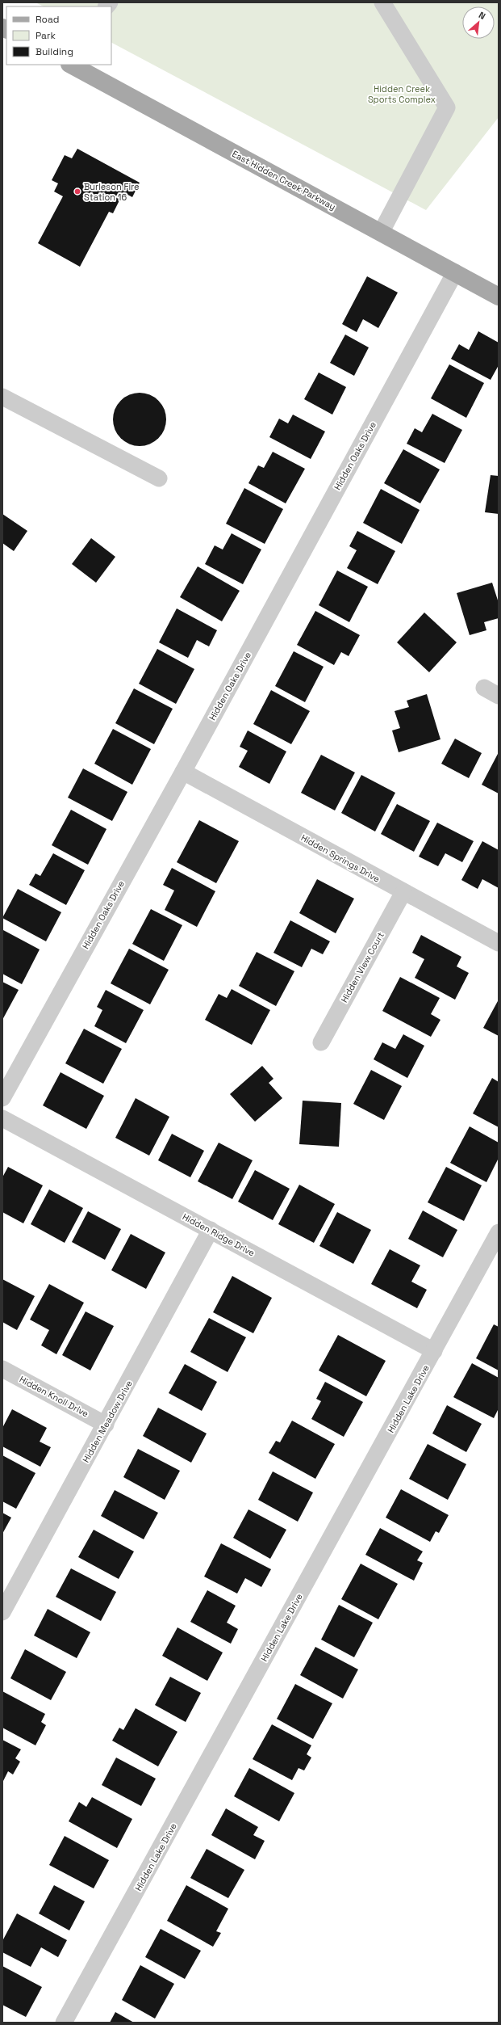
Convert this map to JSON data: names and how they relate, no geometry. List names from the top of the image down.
{
  "streets": {
    "main road": ["East Hidden Creek Parkway"],
    "street": [
      "Hidden Oaks Drive",
      "Hidden Springs Drive",
      "Hidden View Court",
      "Hidden Ridge Drive",
      "Hidden Knoll Drive",
      "Hidden Lake Drive",
      "Hidden Meadow Drive"
    ]
  },
  "crossings": [
    ["East Hidden Creek Parkway", "Hidden Oaks Drive"],
    ["Hidden Oaks Drive", "Hidden Springs Drive"],
    ["Hidden Springs Drive", "Hidden View Court"],
    ["Hidden Ridge Drive", "Hidden Lake Drive"],
    ["Hidden Ridge Drive", "Hidden Meadow Drive"],
    ["Hidden Knoll Drive", "Hidden Meadow Drive"]
  ],
  "parks": ["Hidden Creek Sports Complex"],
  "places": ["Burleson Fire Station 16"],
  "legend": ["Road", "Park", "Building"],
  "north": "top right"
}
